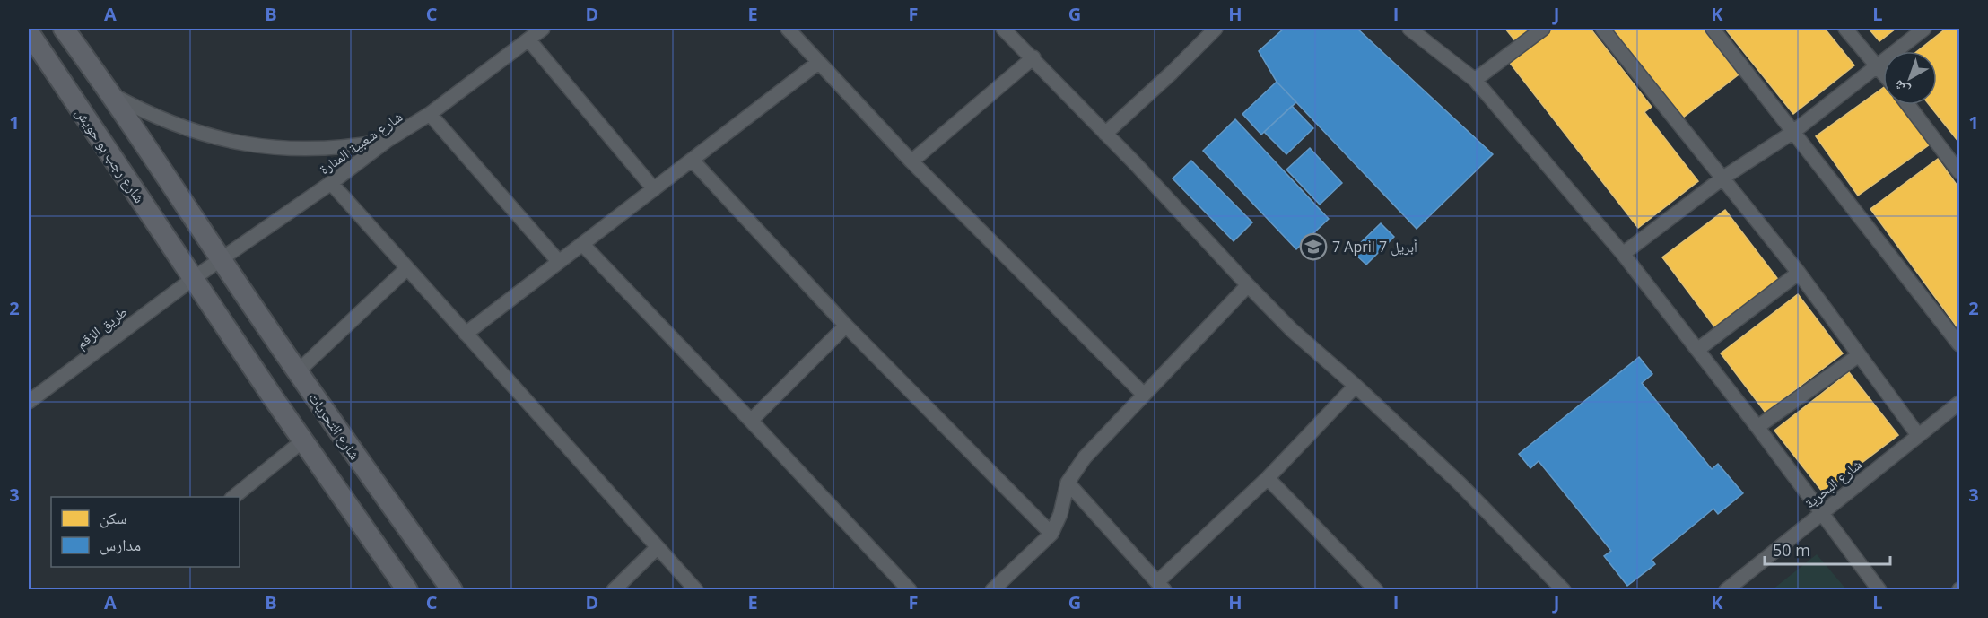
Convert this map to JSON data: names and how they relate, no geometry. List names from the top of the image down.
{
  "streets": {
    "main road": ["شارع رجب بو حويش", "شارع التحريات"],
    "street": ["شارع شعبية المنارة", "طريق الزقم", "شارع البحرية"]
  },
  "crossings": [
    ["شارع شعبية المنارة", "شارع رجب بو حويش"],
    ["شارع شعبية المنارة", "طريق الزقم"],
    ["شارع شعبية المنارة", "شارع التحريات"],
    ["شارع رجب بو حويش", "طريق الزقم"]
  ],
  "places": {
    "school or university": ["7 April 7 أبريل"]
  },
  "legend": ["سكن", "مدارس"],
  "scale_bar": "50 m",
  "north": "bottom left",
  "grid": {
    "columns": [
      "A",
      "B",
      "C",
      "D",
      "E",
      "F",
      "G",
      "H",
      "I",
      "J",
      "K",
      "L"
    ],
    "rows": ["1", "2", "3"]
  }
}
